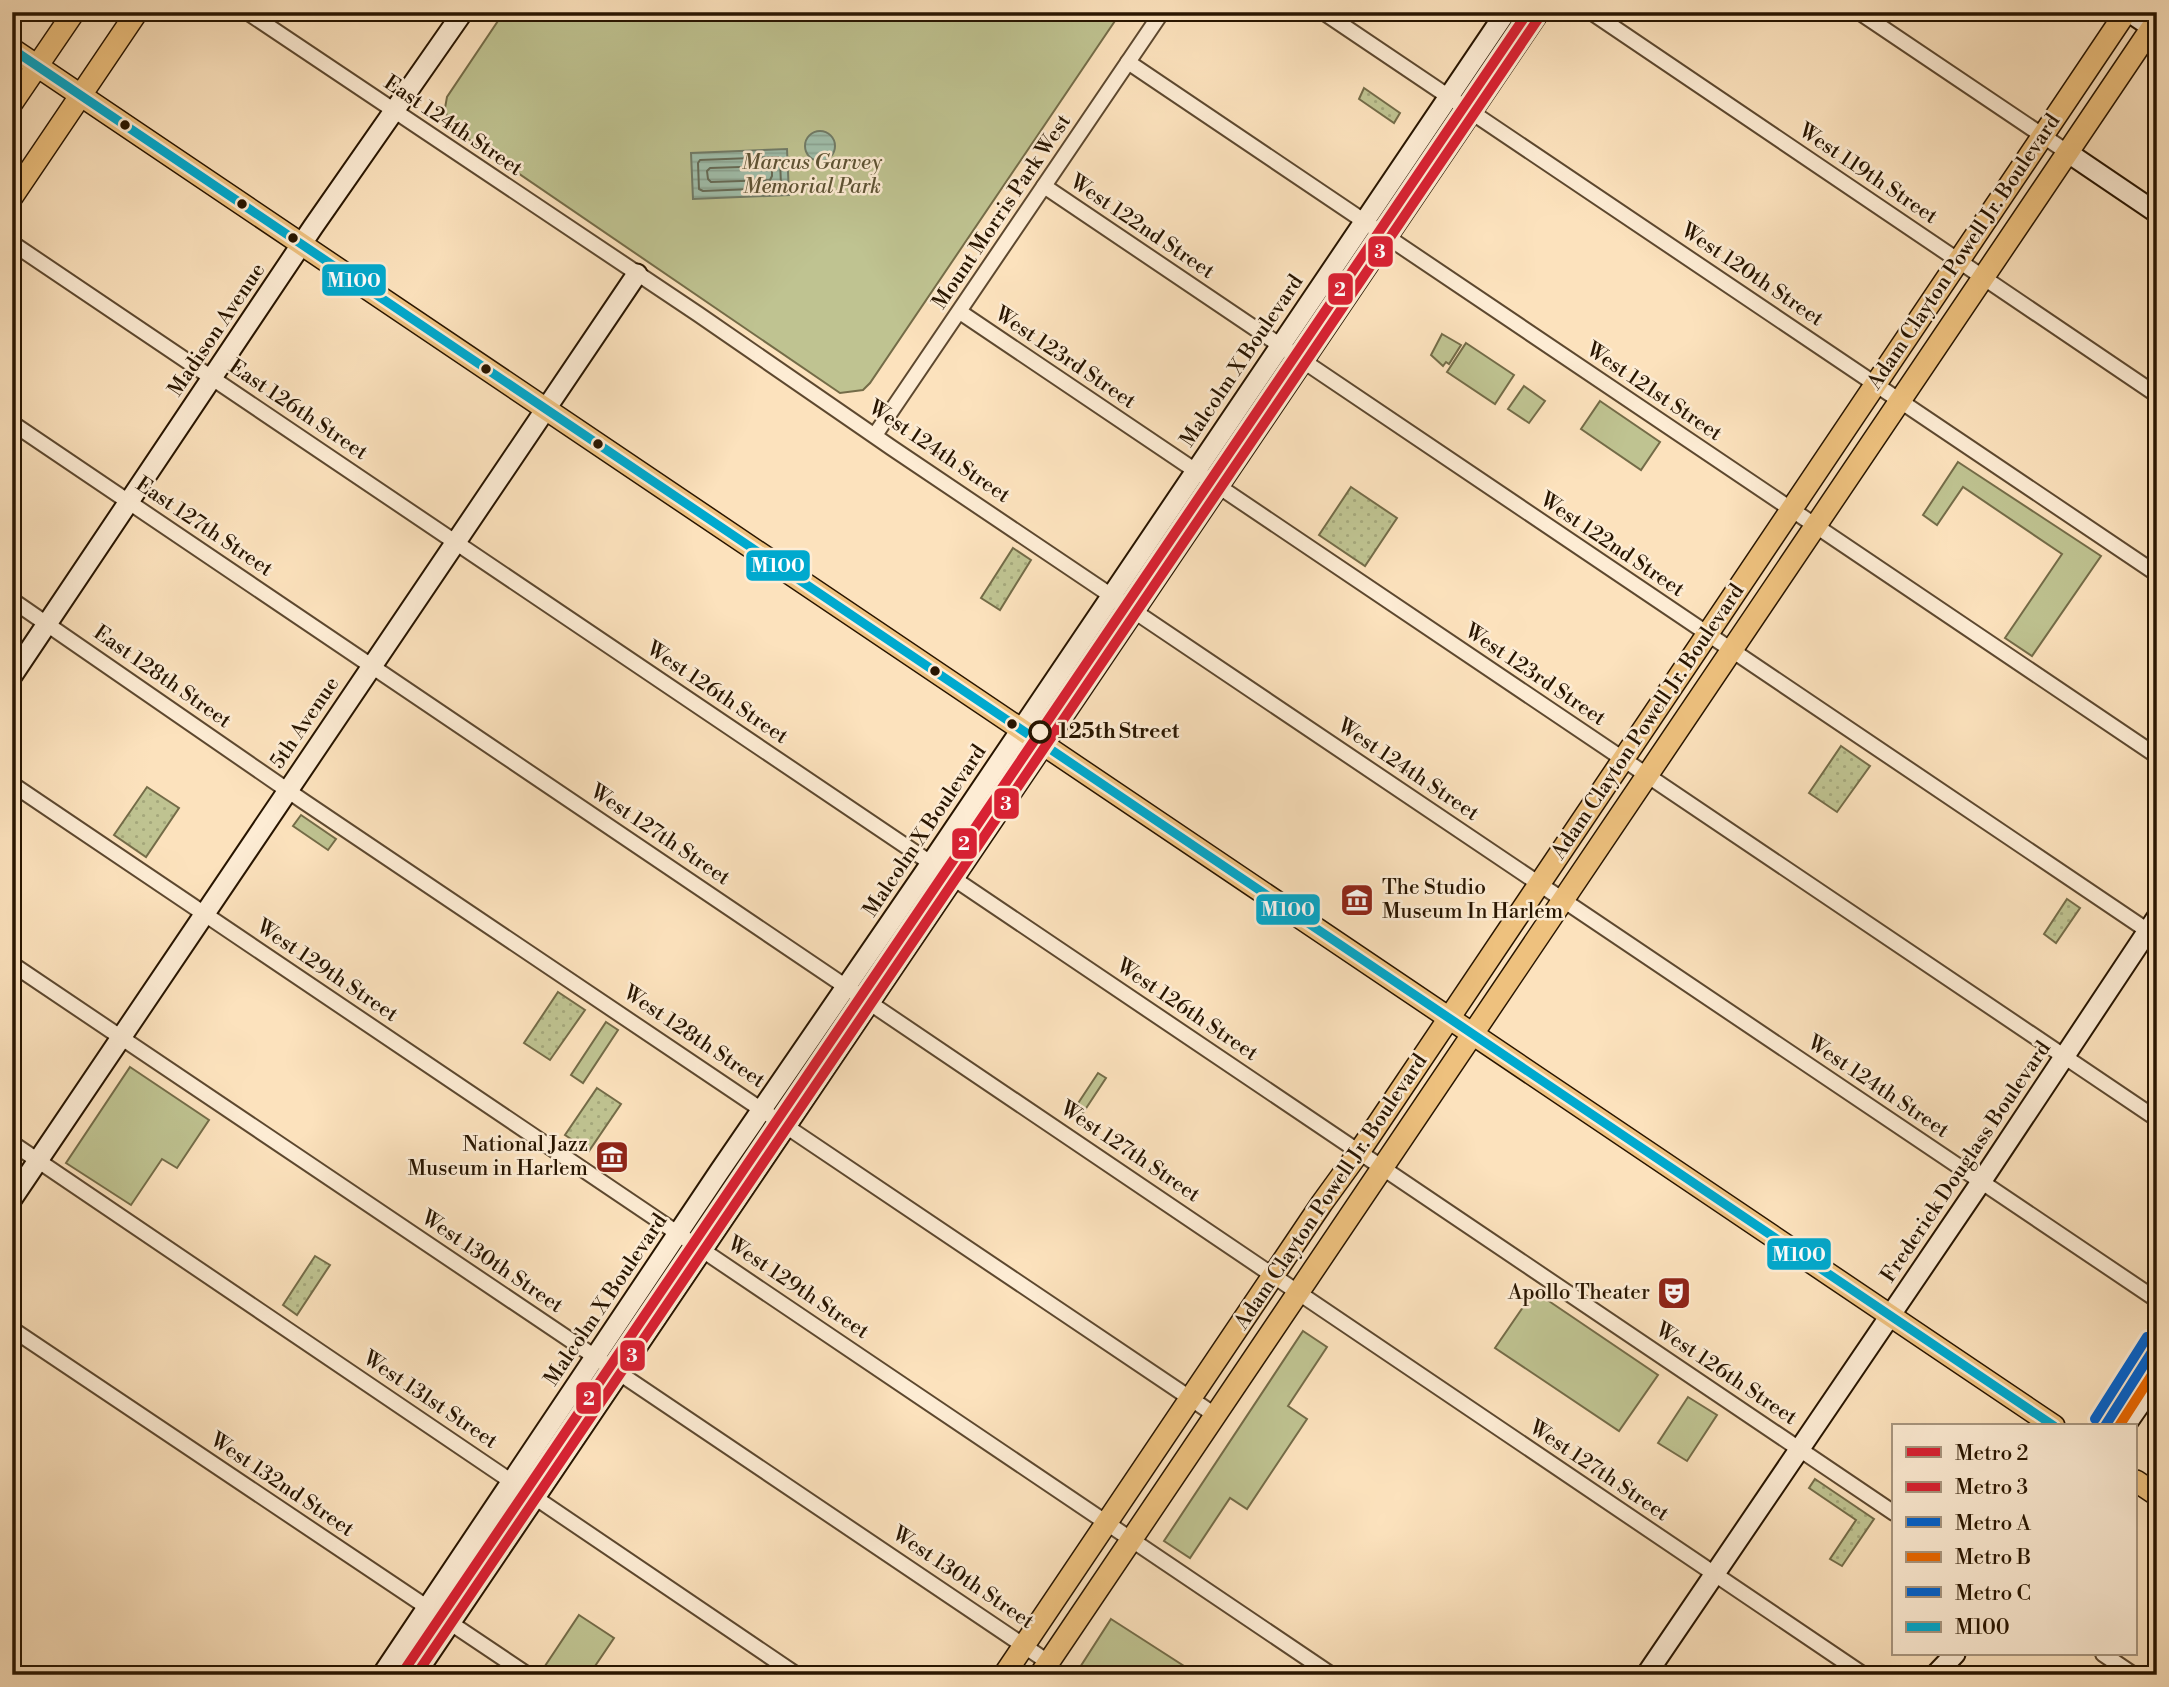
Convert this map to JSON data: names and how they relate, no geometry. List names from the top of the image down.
{
  "streets": {
    "main road": [
      "Adam Clayton Powell Jr. Boulevard",
      "Madison Avenue",
      "Malcolm X Boulevard",
      "5th Avenue",
      "Frederick Douglass Boulevard"
    ],
    "street": [
      "East 124th Street",
      "West 119th Street",
      "Mount Morris Park West",
      "West 122nd Street",
      "West 120th Street",
      "West 123rd Street",
      "West 121st Street",
      "East 126th Street",
      "West 124th Street",
      "East 127th Street",
      "East 128th Street",
      "West 126th Street",
      "West 127th Street",
      "West 129th Street",
      "West 128th Street",
      "West 130th Street",
      "West 131st Street",
      "West 132nd Street"
    ]
  },
  "crossings": [
    ["East 124th Street", "Madison Avenue"],
    ["East 124th Street", "West 124th Street"],
    ["East 124th Street", "5th Avenue"],
    ["West 119th Street", "Adam Clayton Powell Jr. Boulevard"],
    ["Mount Morris Park West", "West 122nd Street"],
    ["Mount Morris Park West", "West 123rd Street"],
    ["Mount Morris Park West", "West 121st Street"],
    ["Mount Morris Park West", "West 124th Street"],
    ["West 122nd Street", "Adam Clayton Powell Jr. Boulevard"],
    ["West 122nd Street", "Malcolm X Boulevard"],
    ["West 122nd Street", "Frederick Douglass Boulevard"],
    ["Adam Clayton Powell Jr. Boulevard", "West 120th Street"],
    ["Adam Clayton Powell Jr. Boulevard", "West 123rd Street"],
    ["Adam Clayton Powell Jr. Boulevard", "West 121st Street"],
    ["Adam Clayton Powell Jr. Boulevard", "West 124th Street"],
    ["Adam Clayton Powell Jr. Boulevard", "West 126th Street"],
    ["Adam Clayton Powell Jr. Boulevard", "West 127th Street"],
    ["Adam Clayton Powell Jr. Boulevard", "West 129th Street"],
    ["Adam Clayton Powell Jr. Boulevard", "West 128th Street"],
    ["Adam Clayton Powell Jr. Boulevard", "West 130th Street"],
    ["West 120th Street", "Malcolm X Boulevard"],
    ["Madison Avenue", "East 126th Street"],
    ["Madison Avenue", "East 127th Street"],
    ["Madison Avenue", "East 128th Street"],
    ["West 123rd Street", "Malcolm X Boulevard"],
    ["West 123rd Street", "Frederick Douglass Boulevard"],
    ["Malcolm X Boulevard", "West 121st Street"],
    ["Malcolm X Boulevard", "West 124th Street"],
    ["Malcolm X Boulevard", "West 126th Street"],
    ["Malcolm X Boulevard", "West 127th Street"],
    ["Malcolm X Boulevard", "West 129th Street"],
    ["Malcolm X Boulevard", "West 128th Street"],
    ["Malcolm X Boulevard", "West 130th Street"],
    ["Malcolm X Boulevard", "West 131st Street"],
    ["Malcolm X Boulevard", "West 132nd Street"],
    ["East 126th Street", "West 126th Street"],
    ["East 126th Street", "5th Avenue"],
    ["West 124th Street", "5th Avenue"],
    ["West 124th Street", "Frederick Douglass Boulevard"],
    ["East 127th Street", "5th Avenue"],
    ["East 127th Street", "West 127th Street"],
    ["East 128th Street", "5th Avenue"],
    ["East 128th Street", "West 128th Street"],
    ["West 126th Street", "5th Avenue"],
    ["West 126th Street", "Frederick Douglass Boulevard"],
    ["5th Avenue", "West 127th Street"],
    ["5th Avenue", "West 129th Street"],
    ["5th Avenue", "West 128th Street"],
    ["5th Avenue", "West 130th Street"],
    ["5th Avenue", "West 131st Street"],
    ["West 127th Street", "Frederick Douglass Boulevard"]
  ],
  "parks": ["Marcus Garvey Memorial Park"],
  "places": {
    "other": ["125th Street"],
    "museum": ["The Studio Museum In Harlem", "National Jazz Museum in Harlem"],
    "theatre": ["Apollo Theater"]
  },
  "lines": [
    "metro line 2",
    "metro line 3",
    "transit line M100",
    "metro line C",
    "metro line A",
    "metro line B"
  ],
  "legend": [
    "Metro 2",
    "Metro 3",
    "Metro A",
    "Metro B",
    "Metro C",
    "M100"
  ]
}
